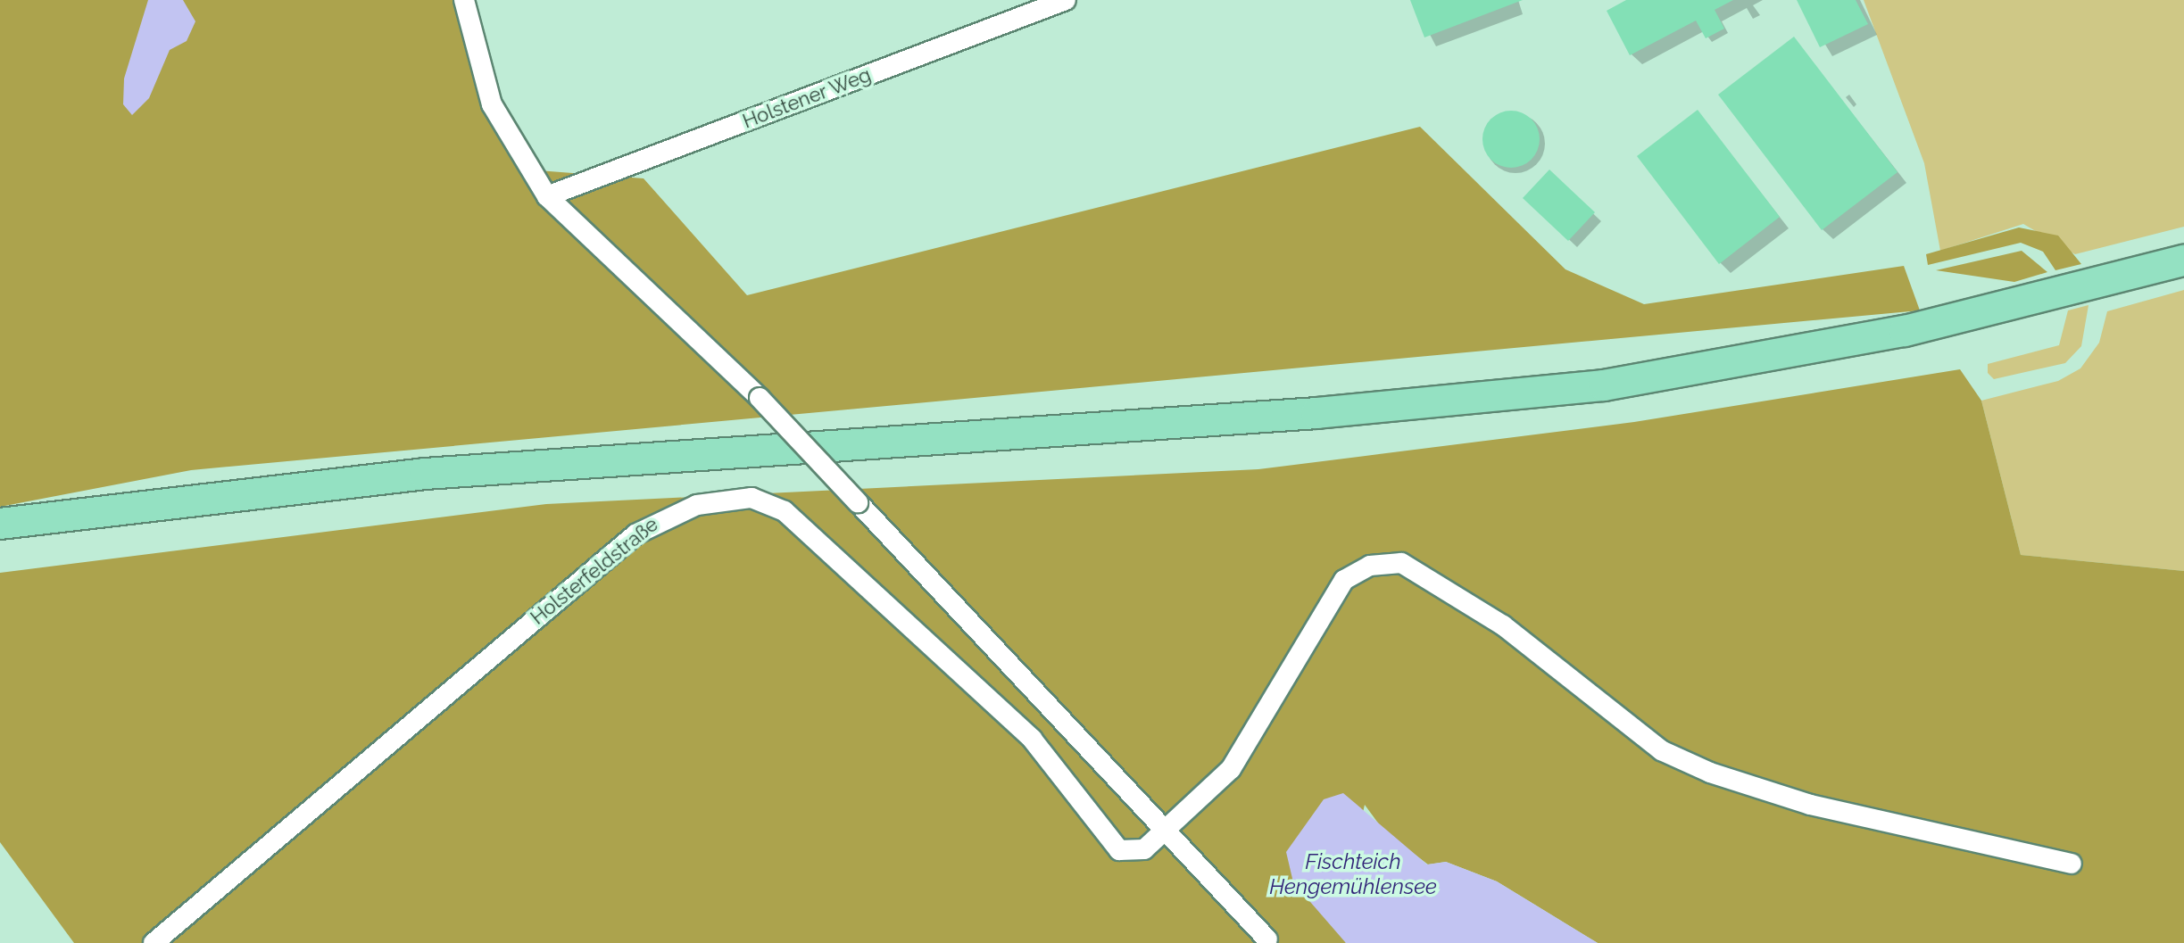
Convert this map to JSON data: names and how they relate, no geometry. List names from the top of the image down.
{
  "streets": {
    "street": ["Holstener Weg", "Holsterfeldstraße"]
  },
  "water": ["Fischteich Hengemühlensee"]
}
